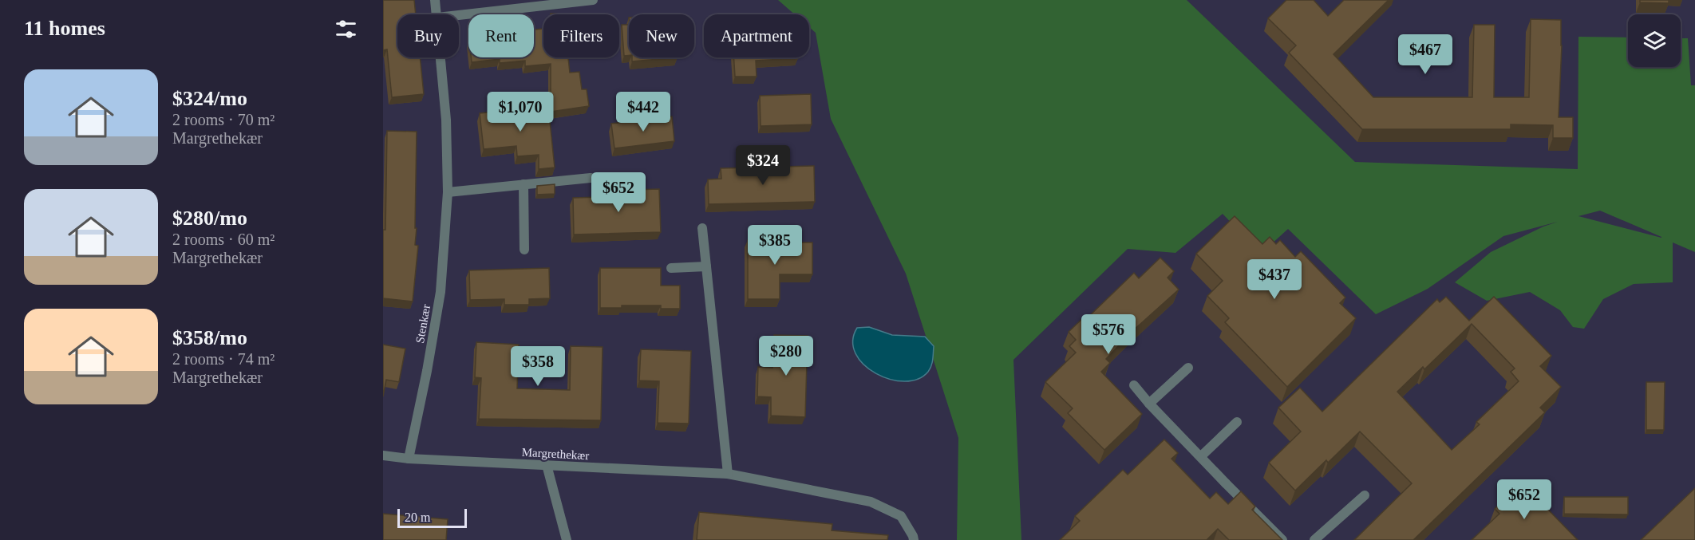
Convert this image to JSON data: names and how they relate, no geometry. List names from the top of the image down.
{
  "streets": {
    "street": ["Stenkær", "Margrethekær"]
  },
  "crossings": [
    ["Stenkær", "Margrethekær"]
  ],
  "scale_bar": "20 m",
  "page": {
    "heading": "11 homes",
    "chip": [
      "Buy",
      "Rent",
      "Filters",
      "New",
      "Apartment"
    ],
    "price": [
      "$467",
      "$1,070",
      "$442",
      "$324",
      "$652",
      "$385",
      "$437",
      "$576",
      "$280",
      "$358",
      "$652"
    ],
    "list": [
      {
        "name": "$324/mo",
        "note": "2 rooms · 70 m² · Margrethekær"
      },
      {
        "name": "$280/mo",
        "note": "2 rooms · 60 m² · Margrethekær"
      },
      {
        "name": "$358/mo",
        "note": "2 rooms · 74 m² · Margrethekær"
      }
    ],
    "scale": "20 m"
  }
}
